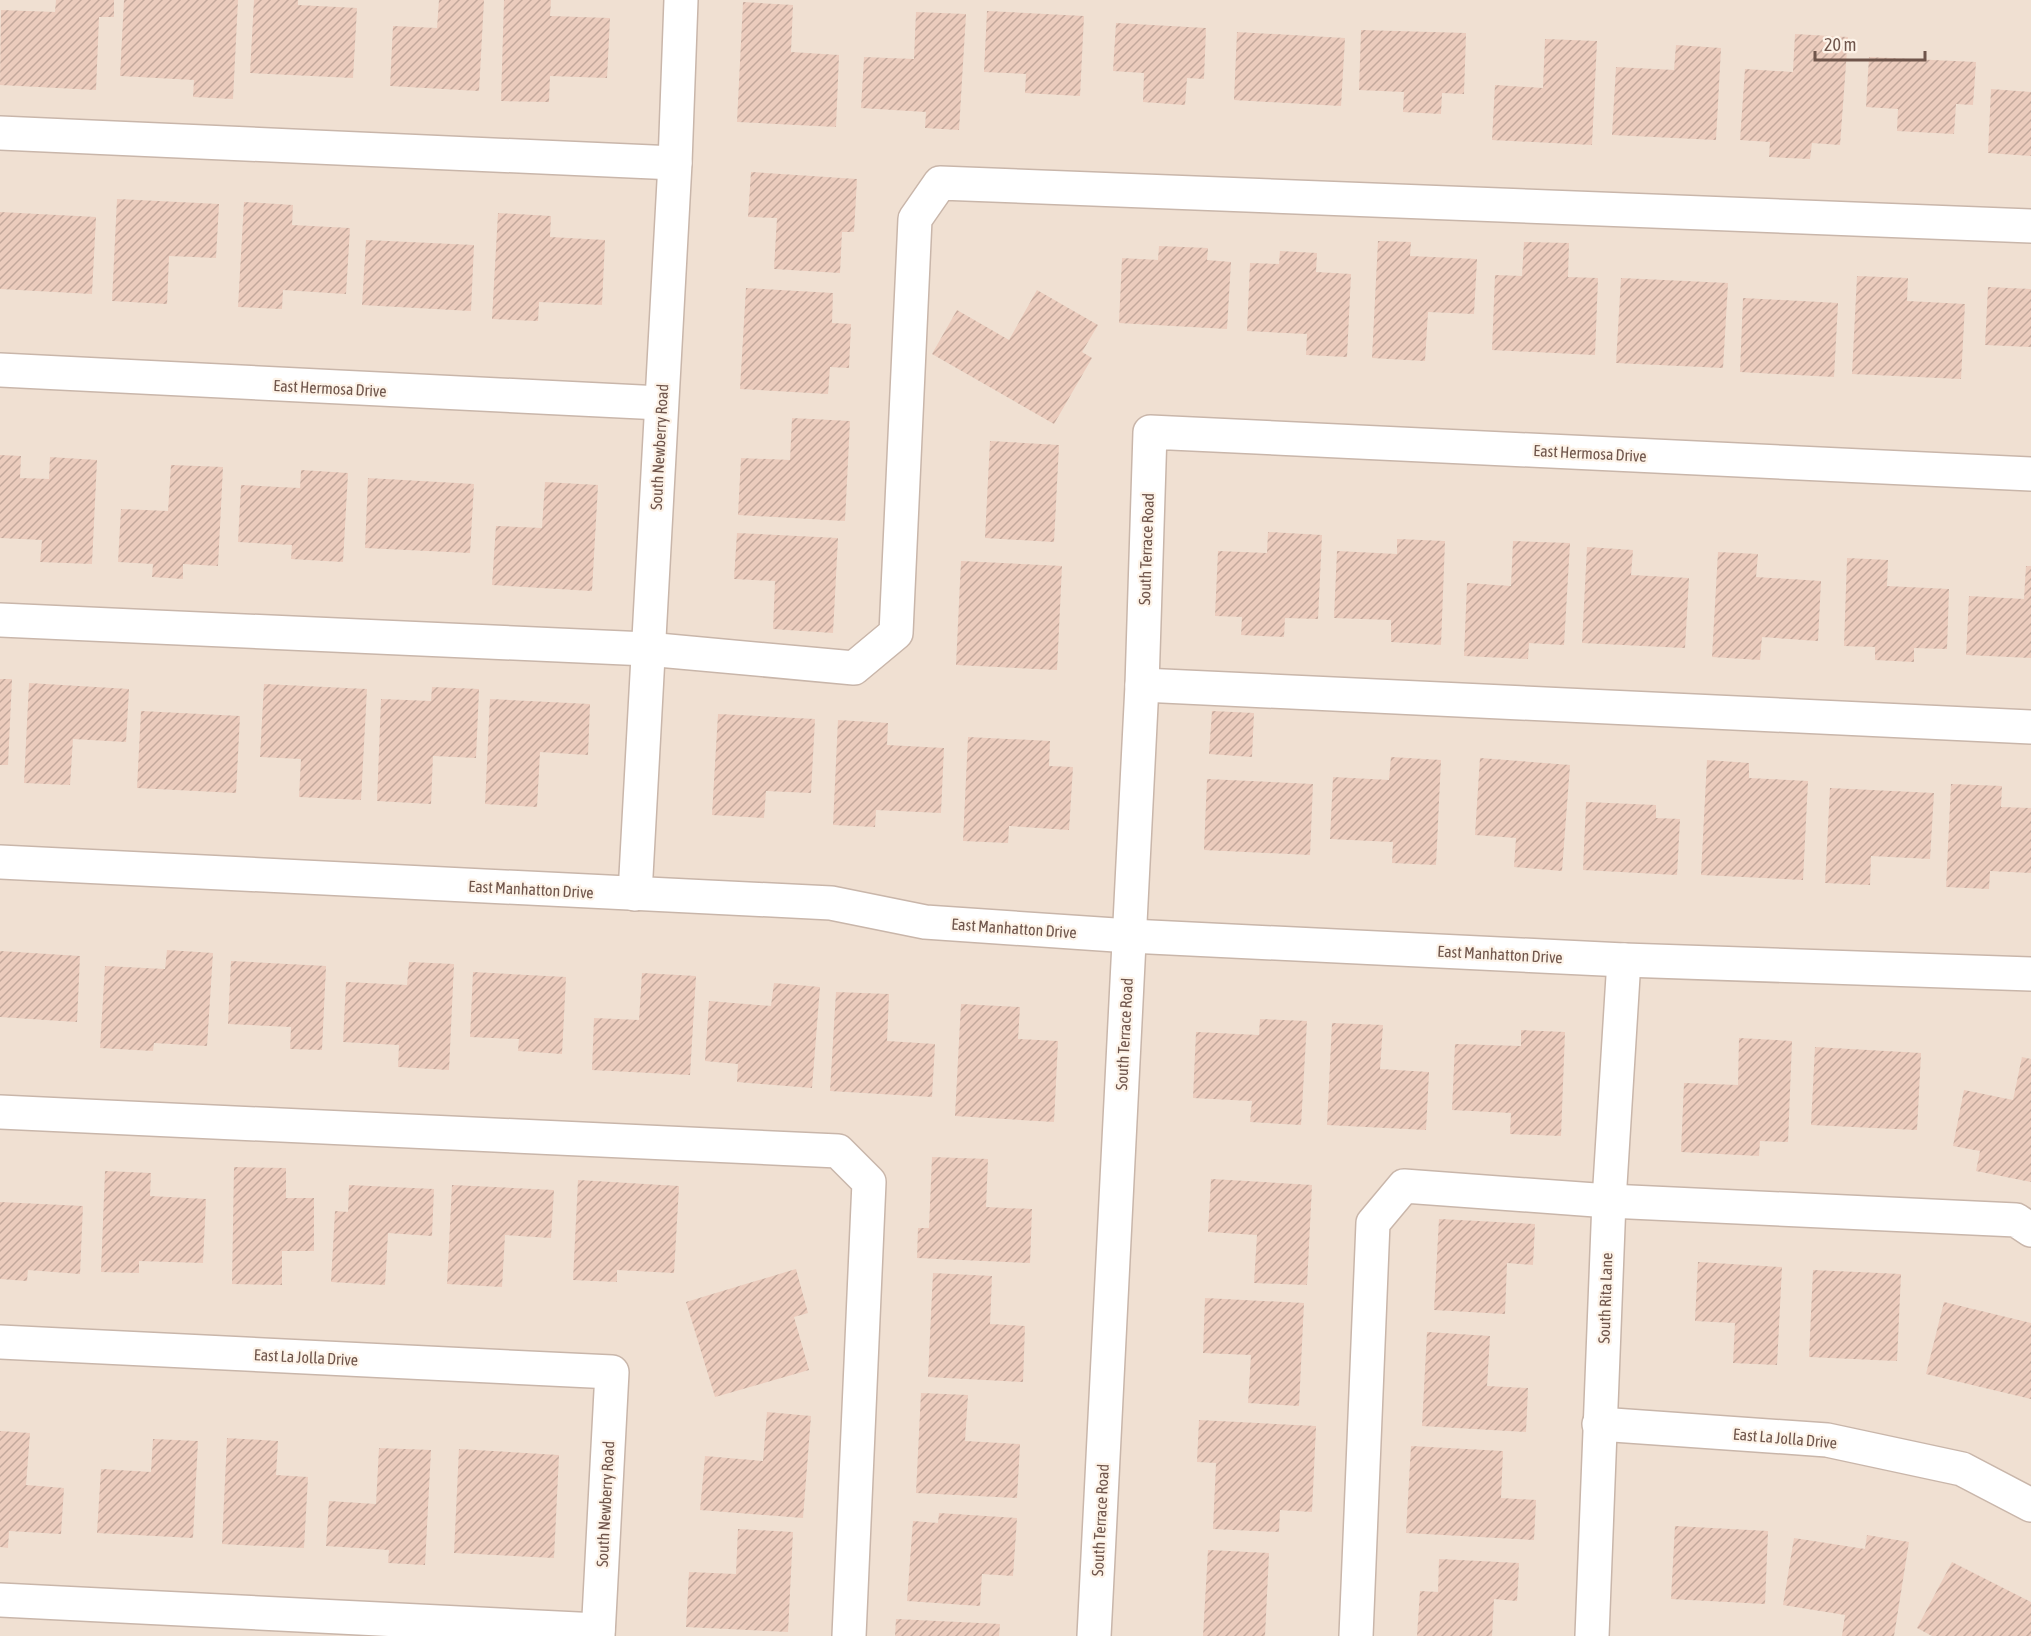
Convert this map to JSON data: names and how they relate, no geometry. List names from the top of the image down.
{
  "streets": {
    "street": [
      "East Hermosa Drive",
      "South Newberry Road",
      "South Terrace Road",
      "East Manhatton Drive",
      "South Rita Lane",
      "East La Jolla Drive"
    ]
  },
  "crossings": [
    ["East Hermosa Drive", "South Newberry Road"],
    ["East Hermosa Drive", "South Terrace Road"],
    ["South Newberry Road", "East Manhatton Drive"],
    ["South Newberry Road", "East La Jolla Drive"],
    ["South Terrace Road", "East Manhatton Drive"],
    ["East Manhatton Drive", "South Rita Lane"],
    ["South Rita Lane", "East La Jolla Drive"]
  ],
  "scale_bar": "20 m"
}
